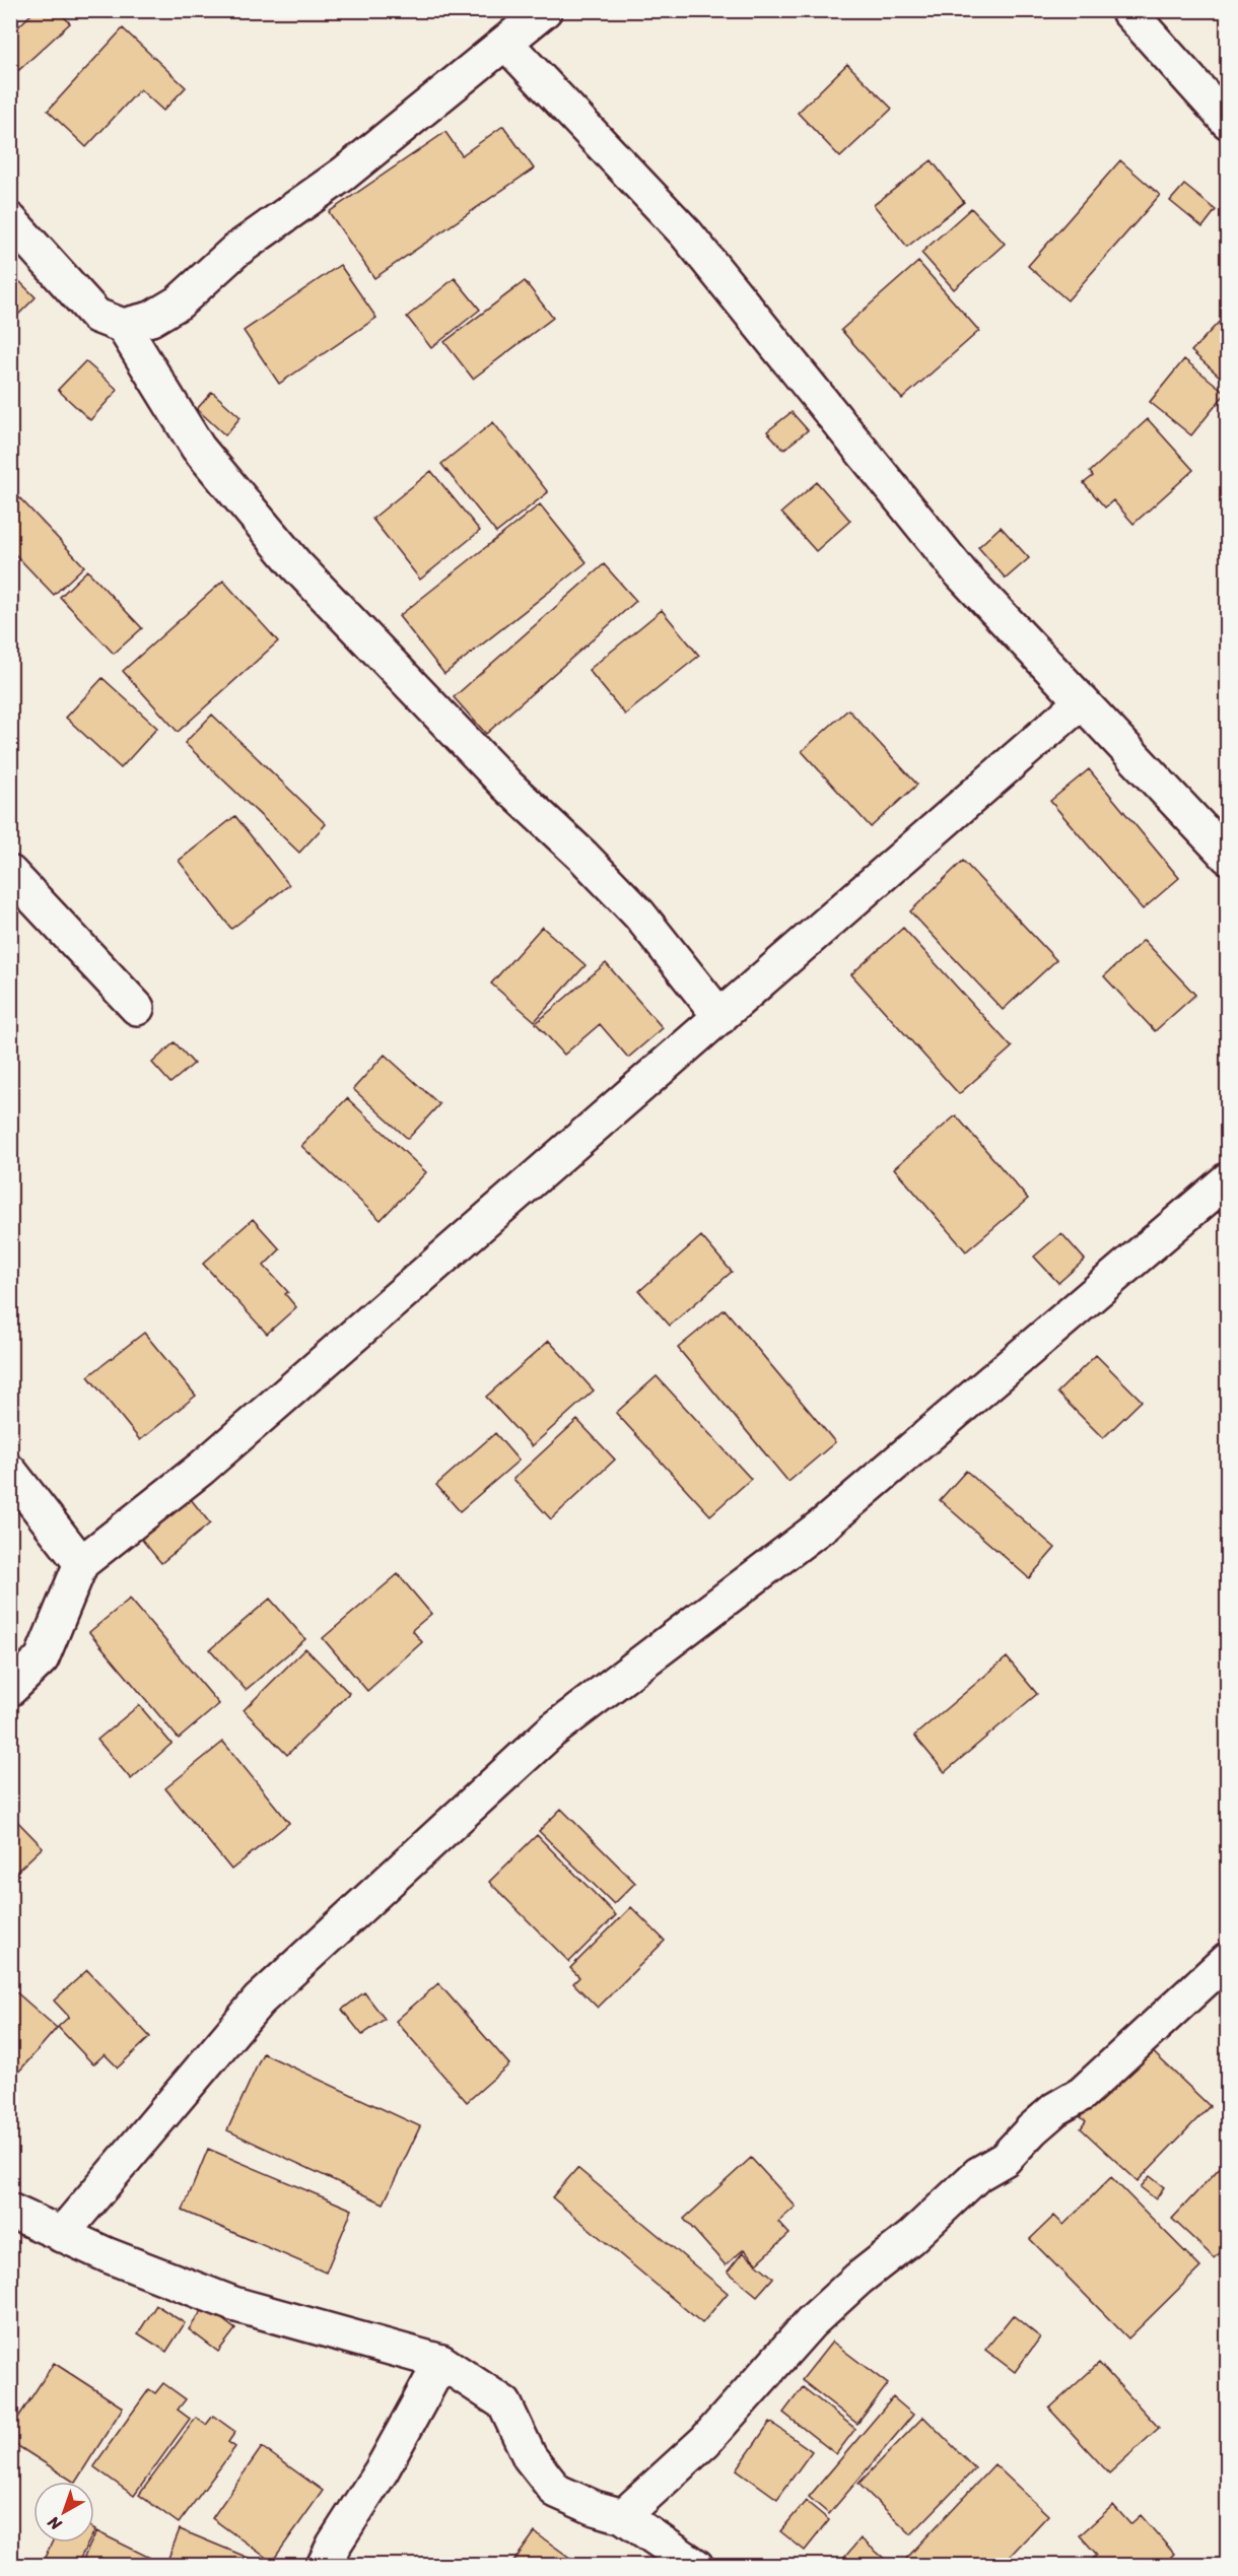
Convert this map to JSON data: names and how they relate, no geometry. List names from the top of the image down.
{
  "north": "bottom left"
}
